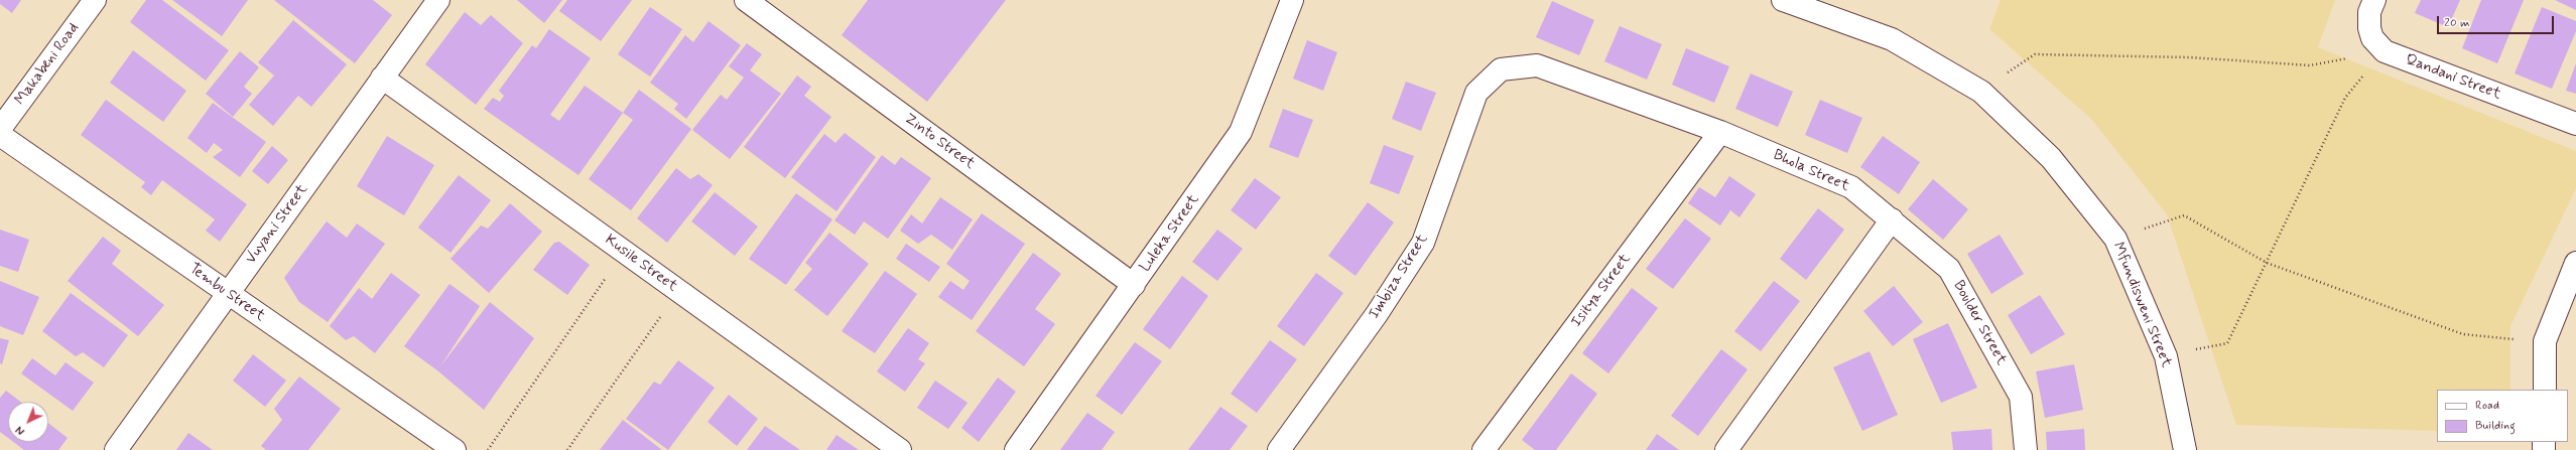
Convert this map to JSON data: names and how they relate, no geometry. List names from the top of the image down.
{
  "streets": {
    "street": [
      "Makabeni Road",
      "Qandani Street",
      "Zinto Street",
      "Bhola Street",
      "Vuyani Street",
      "Luleka Street",
      "Kusile Street",
      "Imbiza Street",
      "Isitya Street",
      "Tembu Street",
      "Mfundisweni Street",
      "Boulder Street"
    ]
  },
  "crossings": [
    ["Zinto Street", "Luleka Street"],
    ["Bhola Street", "Imbiza Street"],
    ["Bhola Street", "Isitya Street"],
    ["Bhola Street", "Boulder Street"],
    ["Vuyani Street", "Kusile Street"],
    ["Vuyani Street", "Tembu Street"]
  ],
  "legend": ["Road", "Building"],
  "scale_bar": "20 m",
  "north": "bottom left"
}
